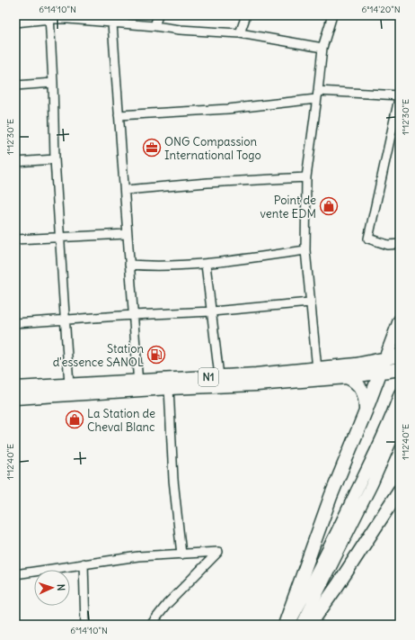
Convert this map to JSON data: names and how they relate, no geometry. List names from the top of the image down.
{
  "streets": {
    "highway": ["N1"]
  },
  "places": {
    "office": ["ONG Compassion International Togo"],
    "shop": ["Point de vente EDM", "La Station de Cheval Blanc"],
    "fuel station": ["Station d'essence SANOL"]
  },
  "north": "right",
  "coordinates": [
    "6°14'10\"N",
    "6°14'20\"N",
    "1°12'30\"E",
    "1°12'40\"E"
  ]
}
